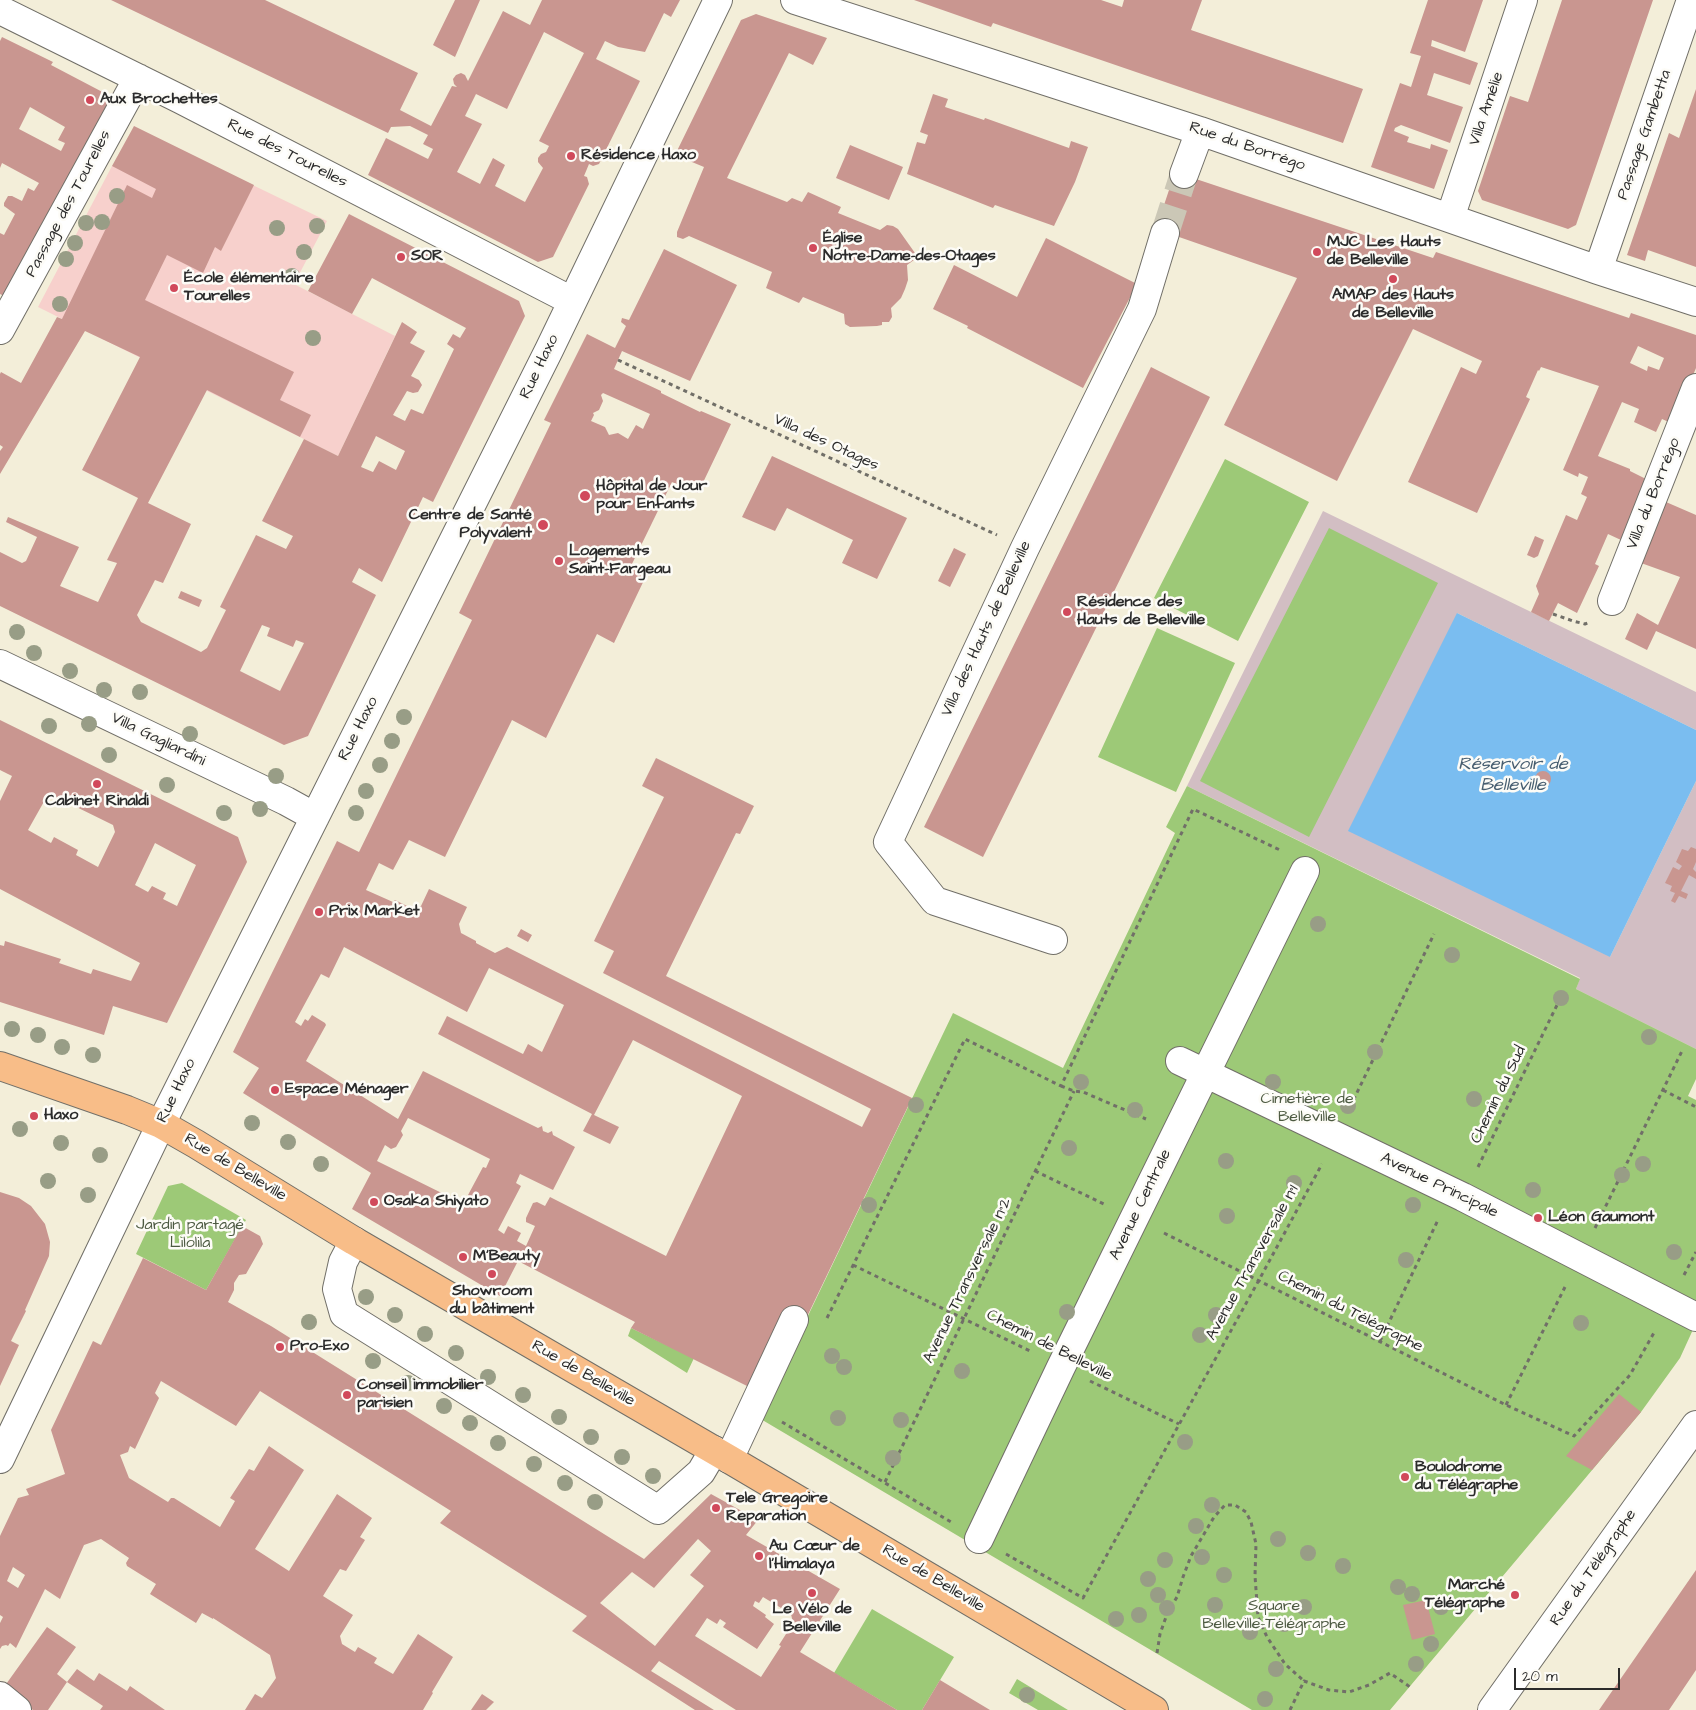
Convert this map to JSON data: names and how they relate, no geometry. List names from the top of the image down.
{
  "streets": {
    "main road": ["Rue de Belleville"],
    "street": [
      "Villa Amélie",
      "Passage Gambetta",
      "Rue du Borrégo",
      "Rue des Tourelles",
      "Passage des Tourelles",
      "Rue Haxo",
      "Villa du Borrégo",
      "Villa des Hauts de Belleville",
      "Villa Gagliardini",
      "Avenue Principale",
      "Avenue Centrale",
      "Rue du Télégraphe"
    ],
    "path": [
      "Villa des Otages",
      "Chemin du Sud",
      "Avenue Transversale n°1",
      "Avenue Transversale n°2",
      "Chemin du Télégraphe",
      "Chemin de Belleville"
    ]
  },
  "crossings": [
    ["Villa Amélie", "Rue du Borrégo"],
    ["Passage Gambetta", "Rue du Borrégo"],
    ["Rue des Tourelles", "Passage des Tourelles"],
    ["Rue des Tourelles", "Rue Haxo"],
    ["Rue Haxo", "Villa Gagliardini"],
    ["Rue Haxo", "Rue de Belleville"],
    ["Villa des Otages", "Villa des Hauts de Belleville"],
    ["Chemin du Sud", "Avenue Principale"],
    ["Chemin du Sud", "Chemin du Télégraphe"],
    ["Avenue Principale", "Avenue Centrale"],
    ["Avenue Principale", "Avenue Transversale n°1"],
    ["Avenue Principale", "Chemin du Télégraphe"],
    ["Avenue Centrale", "Avenue Transversale n°1"],
    ["Avenue Centrale", "Chemin du Télégraphe"],
    ["Avenue Centrale", "Chemin de Belleville"],
    ["Avenue Transversale n°1", "Chemin du Télégraphe"],
    ["Avenue Transversale n°1", "Chemin de Belleville"],
    ["Avenue Transversale n°2", "Chemin du Télégraphe"],
    ["Avenue Transversale n°2", "Chemin de Belleville"]
  ],
  "water": ["Réservoir de Belleville"],
  "parks": ["Cimetière de Belleville", "Jardin partagé Lilolila", "Square Belleville-Télégraphe"],
  "places": [
    "Aux Brochettes",
    "Résidence Haxo",
    "Église Notre-Dame-des-Otages",
    "MJC Les Hauts de Belleville",
    "SOR",
    "AMAP des Hauts de Belleville",
    "École élémentaire Tourelles",
    "Hôpital de Jour pour Enfants",
    "Centre de Santé Polyvalent",
    "Logements Saint-Fargeau",
    "Résidence des Hauts de Belleville",
    "Cabinet Rinaldi",
    "Prix Market",
    "Espace Ménager",
    "Haxo",
    "Osaka Shiyato",
    "Léon Gaumont",
    "M'Beauty",
    "Showroom du bâtiment",
    "Pro-Exo",
    "Conseil immobilier parisien",
    "Boulodrome du Télégraphe",
    "Tele Gregoire Reparation",
    "Au Cœur de l'Himalaya",
    "Le Vélo de Belleville",
    "Marché Télégraphe"
  ],
  "scale_bar": "20 m"
}
